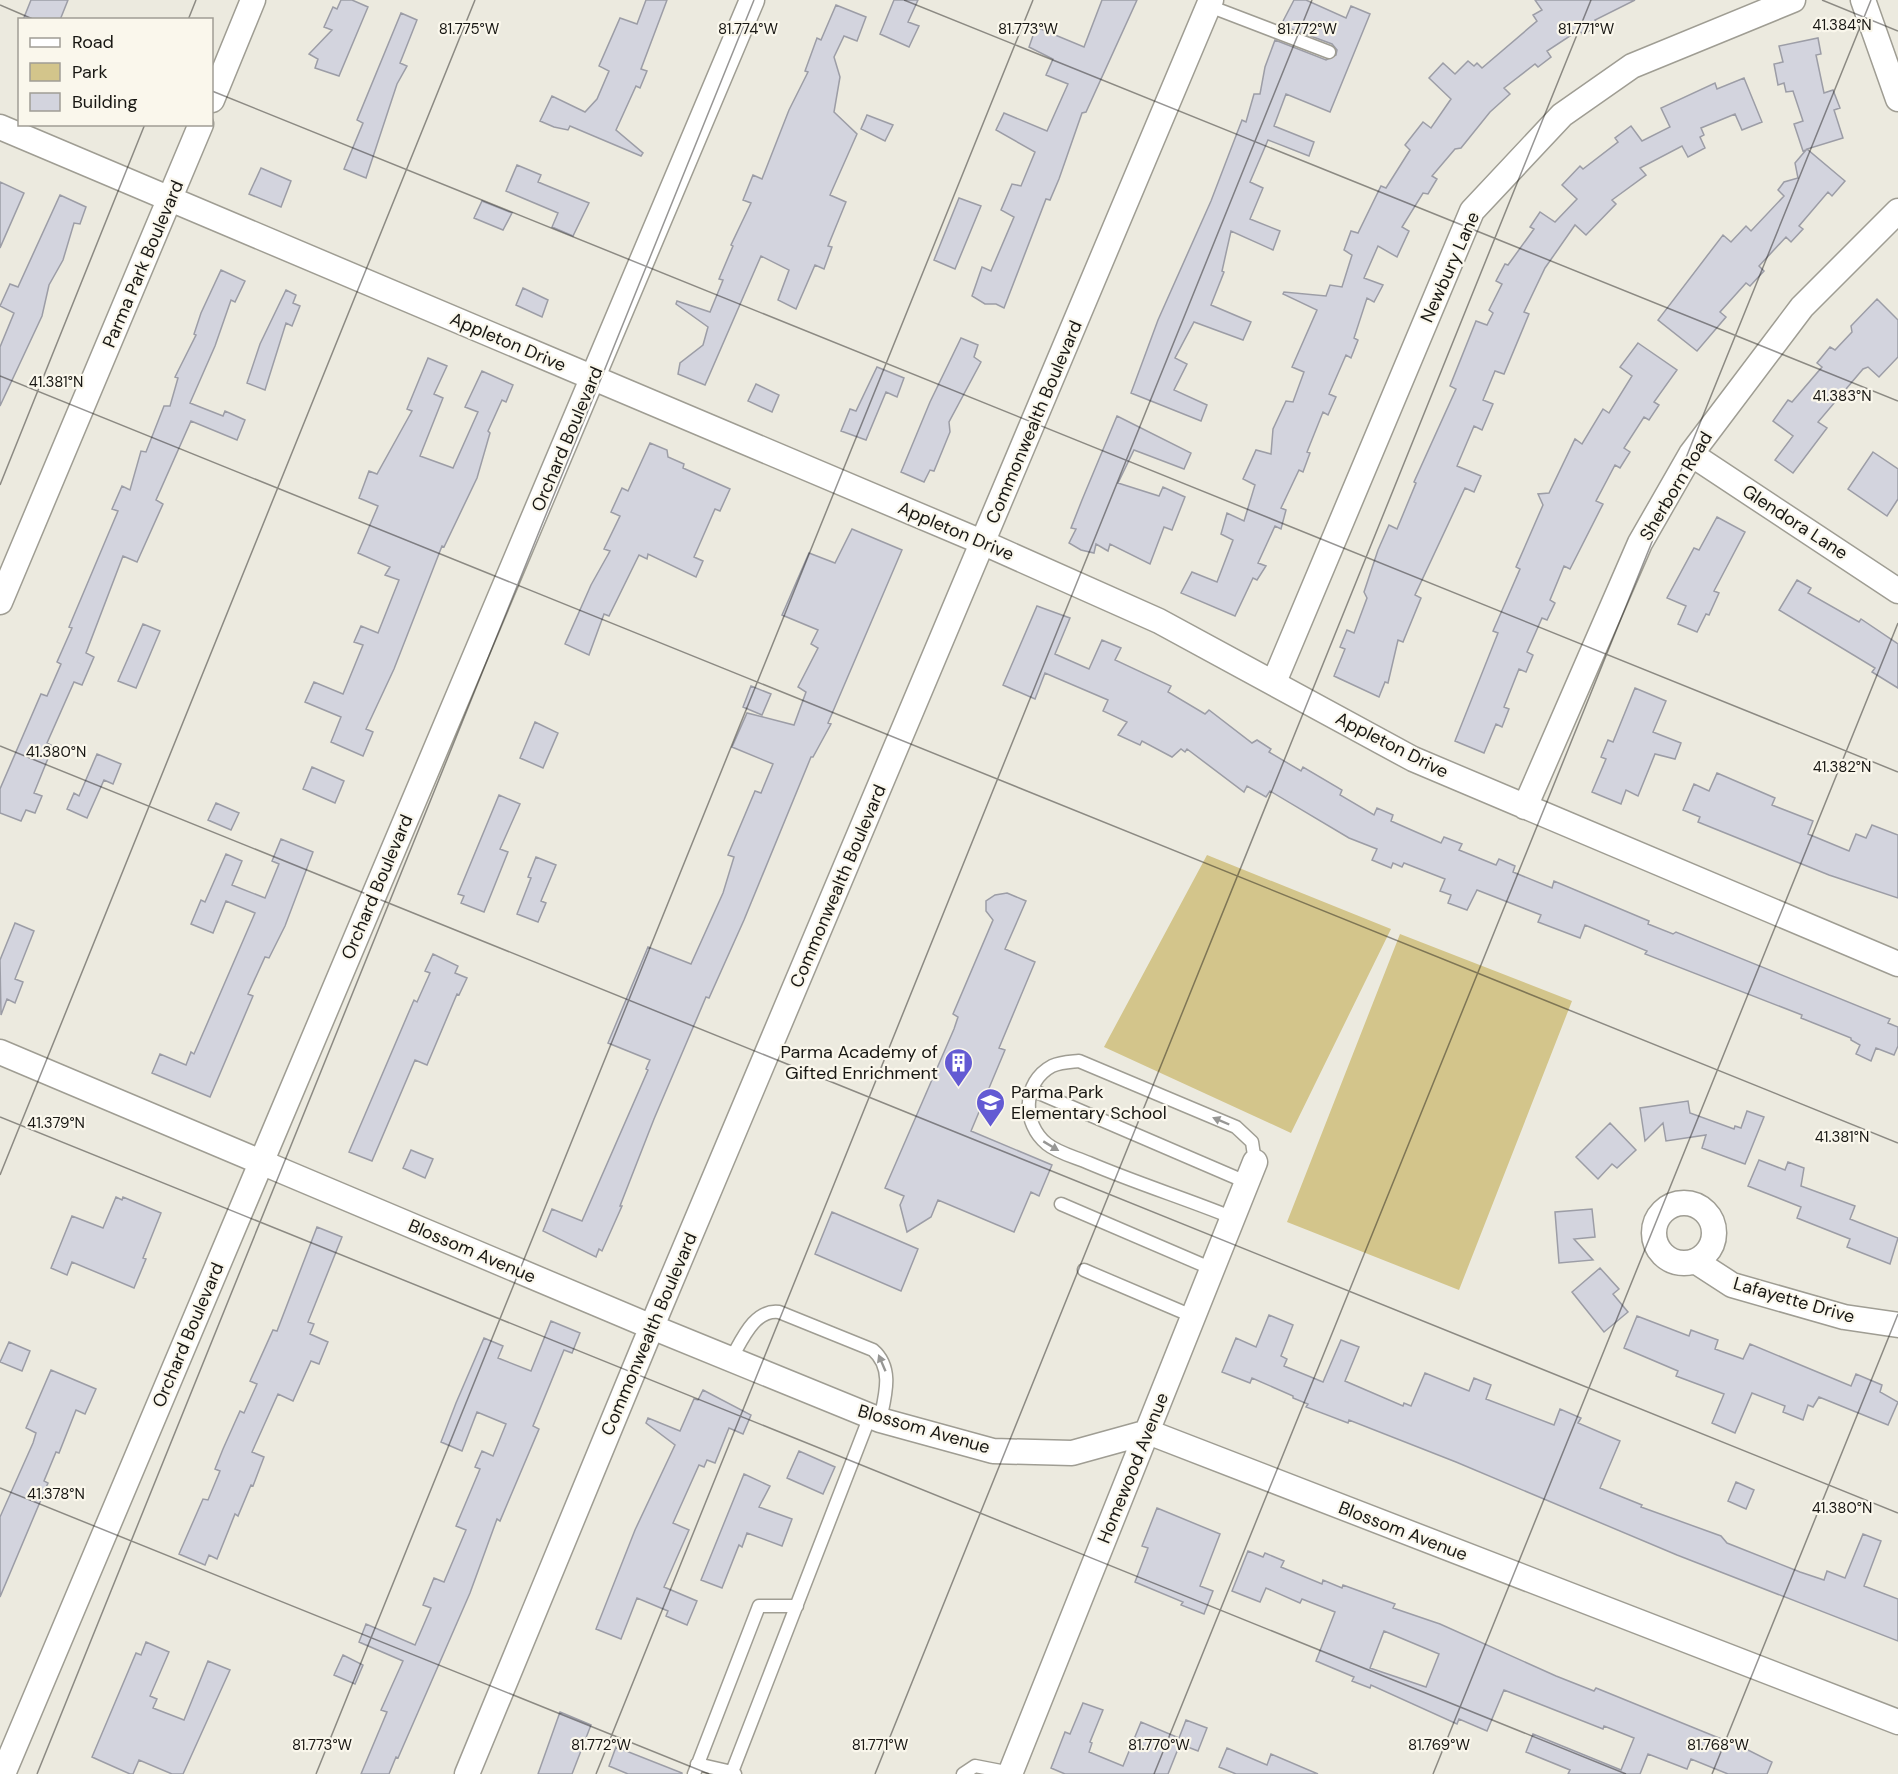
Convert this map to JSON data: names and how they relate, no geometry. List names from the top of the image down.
{
  "streets": {
    "street": [
      "Parma Park Boulevard",
      "Newbury Lane",
      "Appleton Drive",
      "Commonwealth Boulevard",
      "Orchard Boulevard",
      "Sherborn Road",
      "Glendora Lane",
      "Blossom Avenue",
      "Lafayette Drive",
      "Homewood Avenue"
    ]
  },
  "crossings": [
    ["Parma Park Boulevard", "Appleton Drive"],
    ["Newbury Lane", "Appleton Drive"],
    ["Appleton Drive", "Commonwealth Boulevard"],
    ["Appleton Drive", "Orchard Boulevard"],
    ["Appleton Drive", "Sherborn Road"],
    ["Commonwealth Boulevard", "Blossom Avenue"],
    ["Orchard Boulevard", "Blossom Avenue"],
    ["Sherborn Road", "Glendora Lane"],
    ["Blossom Avenue", "Homewood Avenue"]
  ],
  "places": {
    "building": ["Parma Academy of Gifted Enrichment"],
    "school or university": ["Parma Park Elementary School"]
  },
  "legend": ["Road", "Park", "Building"],
  "coordinates": [
    "41.384°N",
    "81.775°W",
    "81.774°W",
    "81.773°W",
    "81.772°W",
    "81.771°W",
    "41.381°N",
    "41.383°N",
    "41.380°N",
    "41.382°N",
    "41.379°N",
    "41.378°N",
    "81.770°W",
    "81.769°W",
    "81.768°W"
  ]
}
